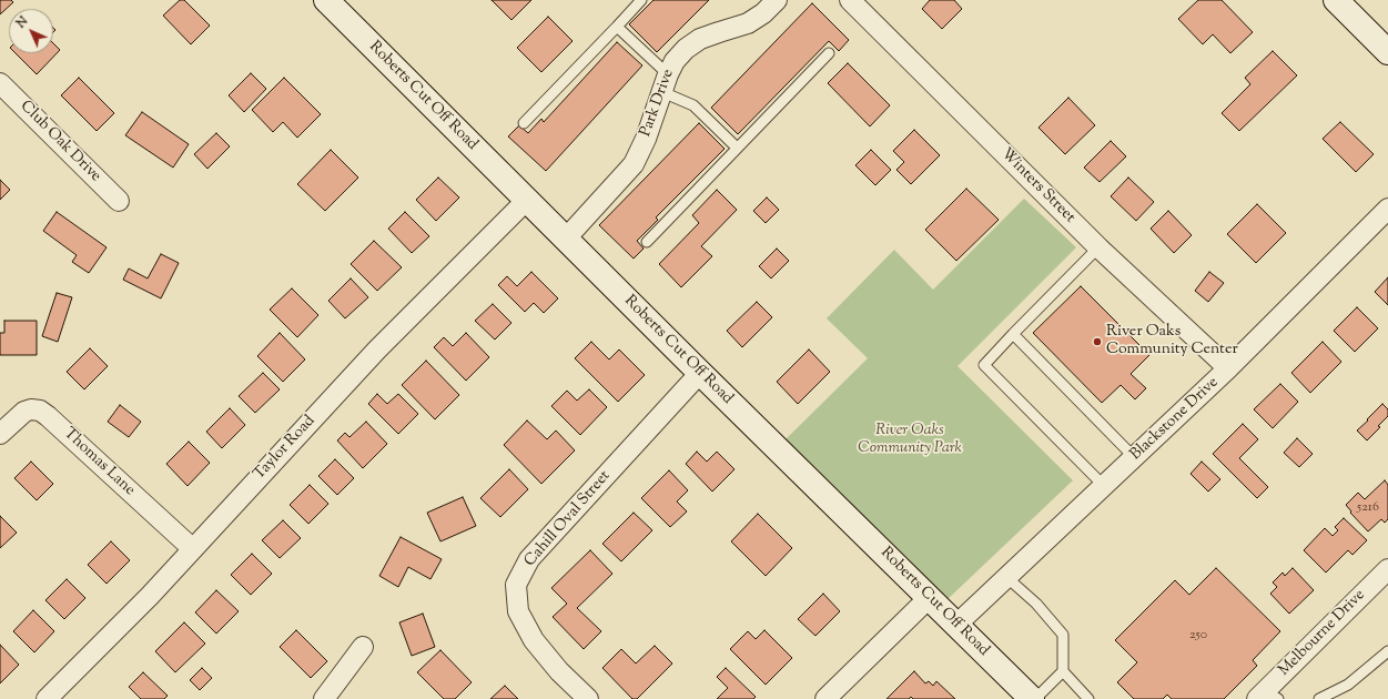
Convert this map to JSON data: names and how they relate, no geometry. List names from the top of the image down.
{
  "streets": {
    "street": [
      "Roberts Cut Off Road",
      "Park Drive",
      "Club Oak Drive",
      "Winters Street",
      "Blackstone Drive",
      "Taylor Road",
      "Thomas Lane",
      "Cahill Oval Street",
      "Melbourne Drive"
    ]
  },
  "crossings": [
    ["Roberts Cut Off Road", "Park Drive"],
    ["Roberts Cut Off Road", "Blackstone Drive"],
    ["Roberts Cut Off Road", "Taylor Road"],
    ["Roberts Cut Off Road", "Cahill Oval Street"],
    ["Winters Street", "Blackstone Drive"],
    ["Taylor Road", "Thomas Lane"]
  ],
  "parks": ["River Oaks Community Park"],
  "places": ["River Oaks Community Center"],
  "house_numbers": ["5216", "250"],
  "north": "top left"
}
